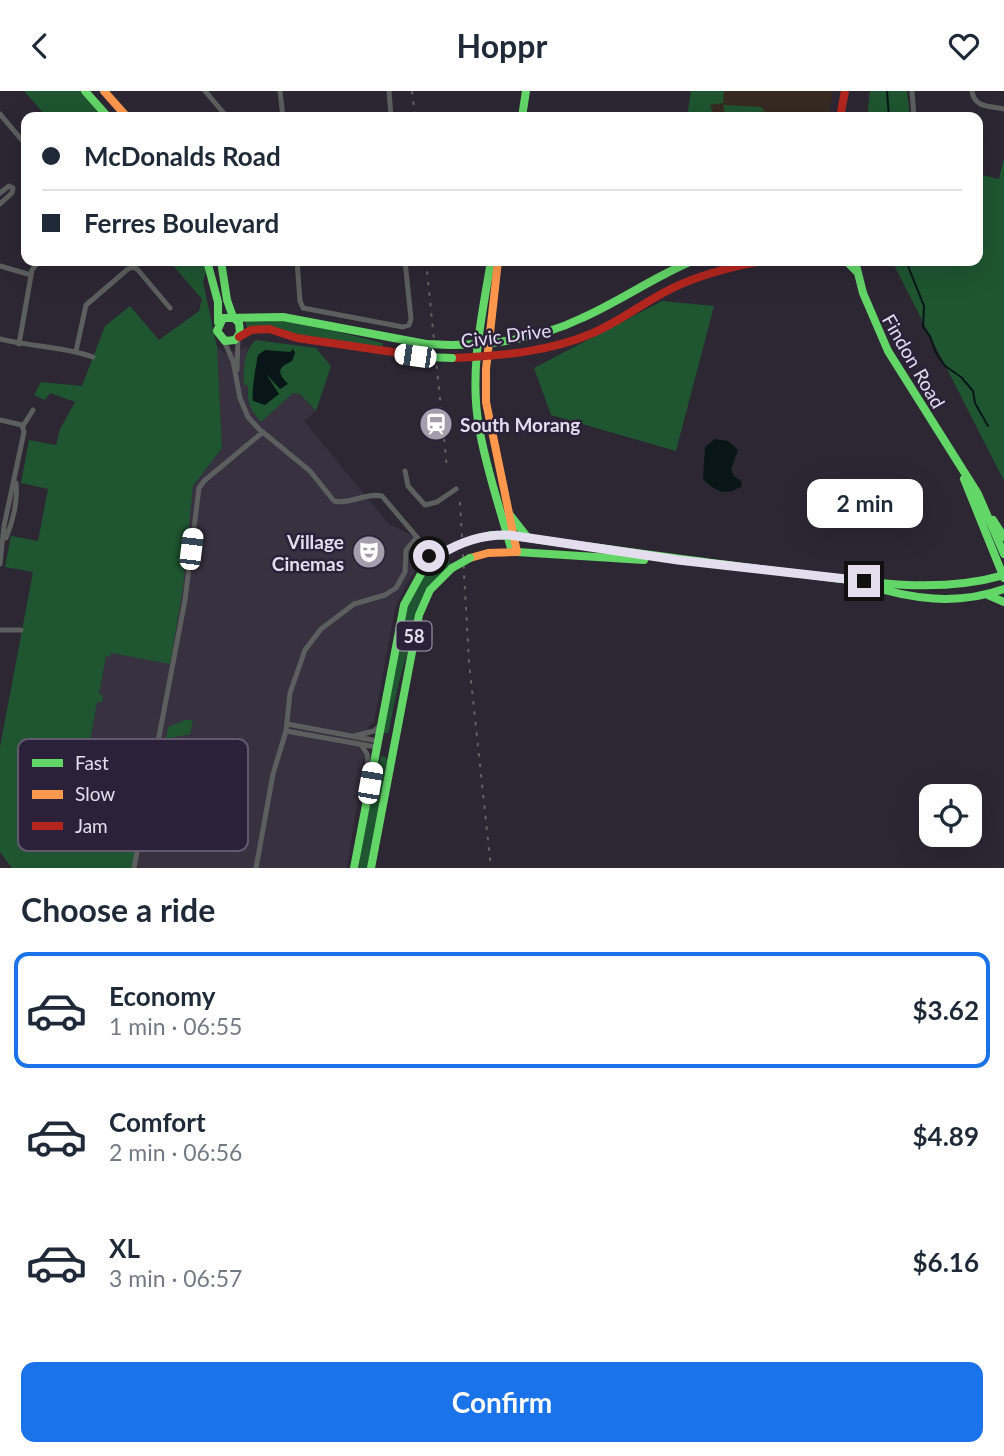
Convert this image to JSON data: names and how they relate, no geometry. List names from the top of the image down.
{
  "streets": {
    "main road": ["Civic Drive", "Findon Road", "58"]
  },
  "places": {
    "station": ["South Morang"],
    "theatre": ["Village Cinemas"]
  },
  "legend": ["Fast", "Slow", "Jam"],
  "page": {
    "header": "Hoppr",
    "banner": ["McDonalds Road", "Ferres Boulevard"],
    "bubble": "2 min",
    "heading": "Choose a ride",
    "list": [
      {
        "name": "Economy",
        "note": "1 min · 06:55",
        "value": "$3.62"
      },
      {
        "name": "Comfort",
        "note": "2 min · 06:56",
        "value": "$4.89"
      },
      {
        "name": "XL",
        "note": "3 min · 06:57",
        "value": "$6.16"
      }
    ],
    "buttons": "Confirm"
  }
}
